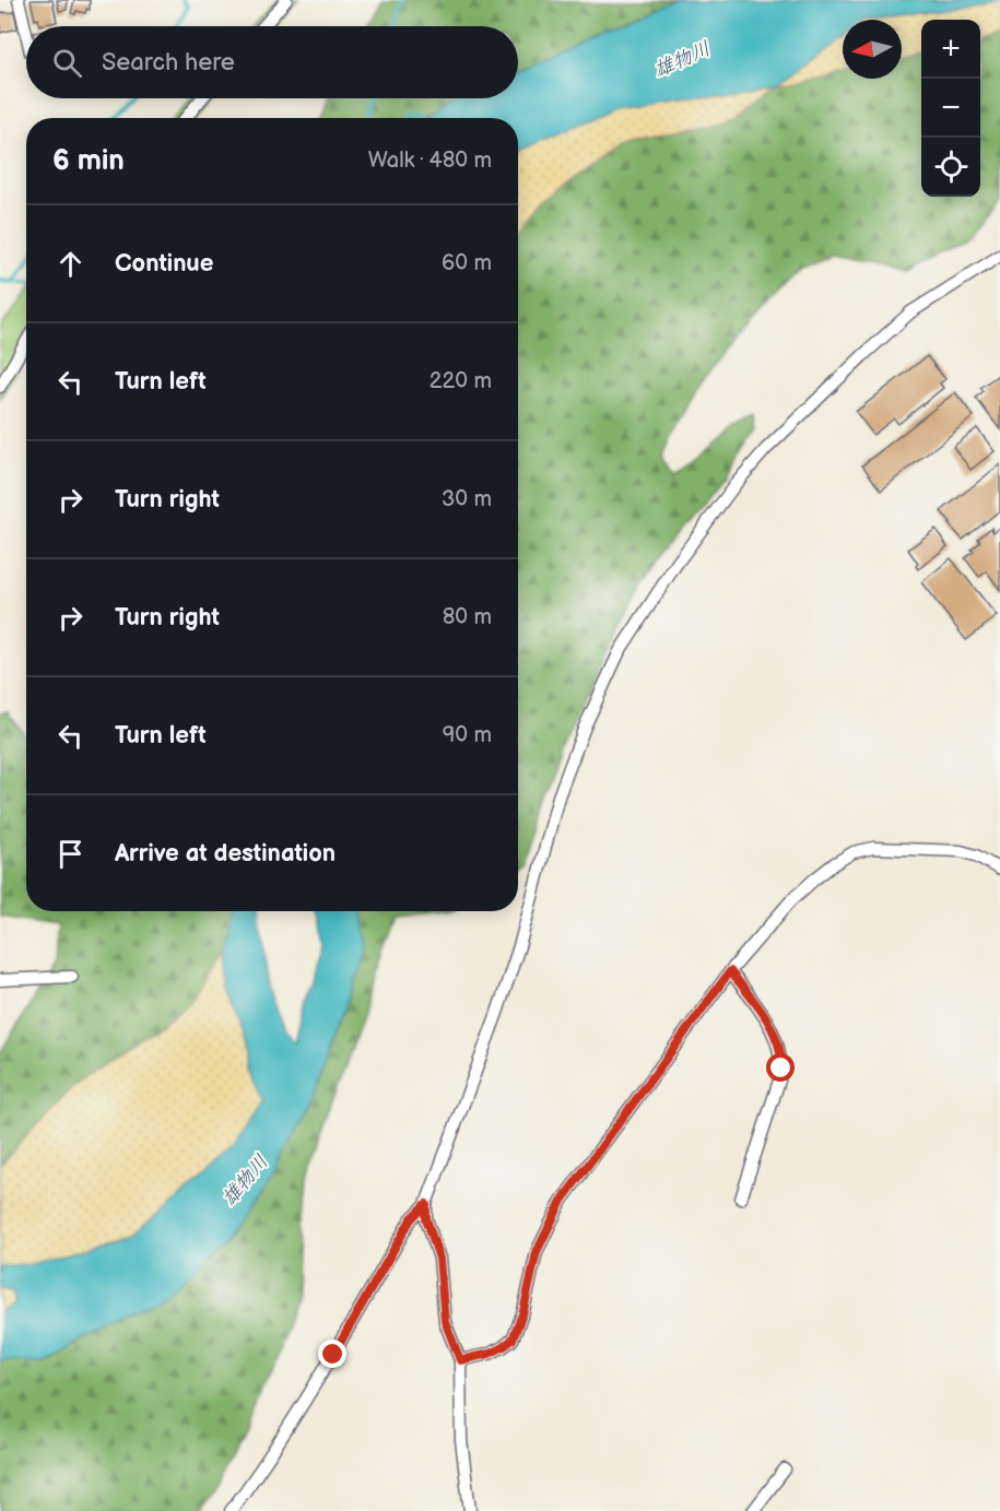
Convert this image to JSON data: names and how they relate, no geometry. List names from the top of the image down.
{
  "water": ["雄物川"],
  "north": "left",
  "page": {
    "map_buttons": ["+", "−"],
    "search": "Search here",
    "heading": ["6 min", "Walk · 480 m"],
    "list": [
      ["Continue", "60 m"],
      ["Turn left", "220 m"],
      ["Turn right", "30 m"],
      ["Turn right", "80 m"],
      ["Turn left", "90 m"],
      "Arrive at destination"
    ]
  }
}
